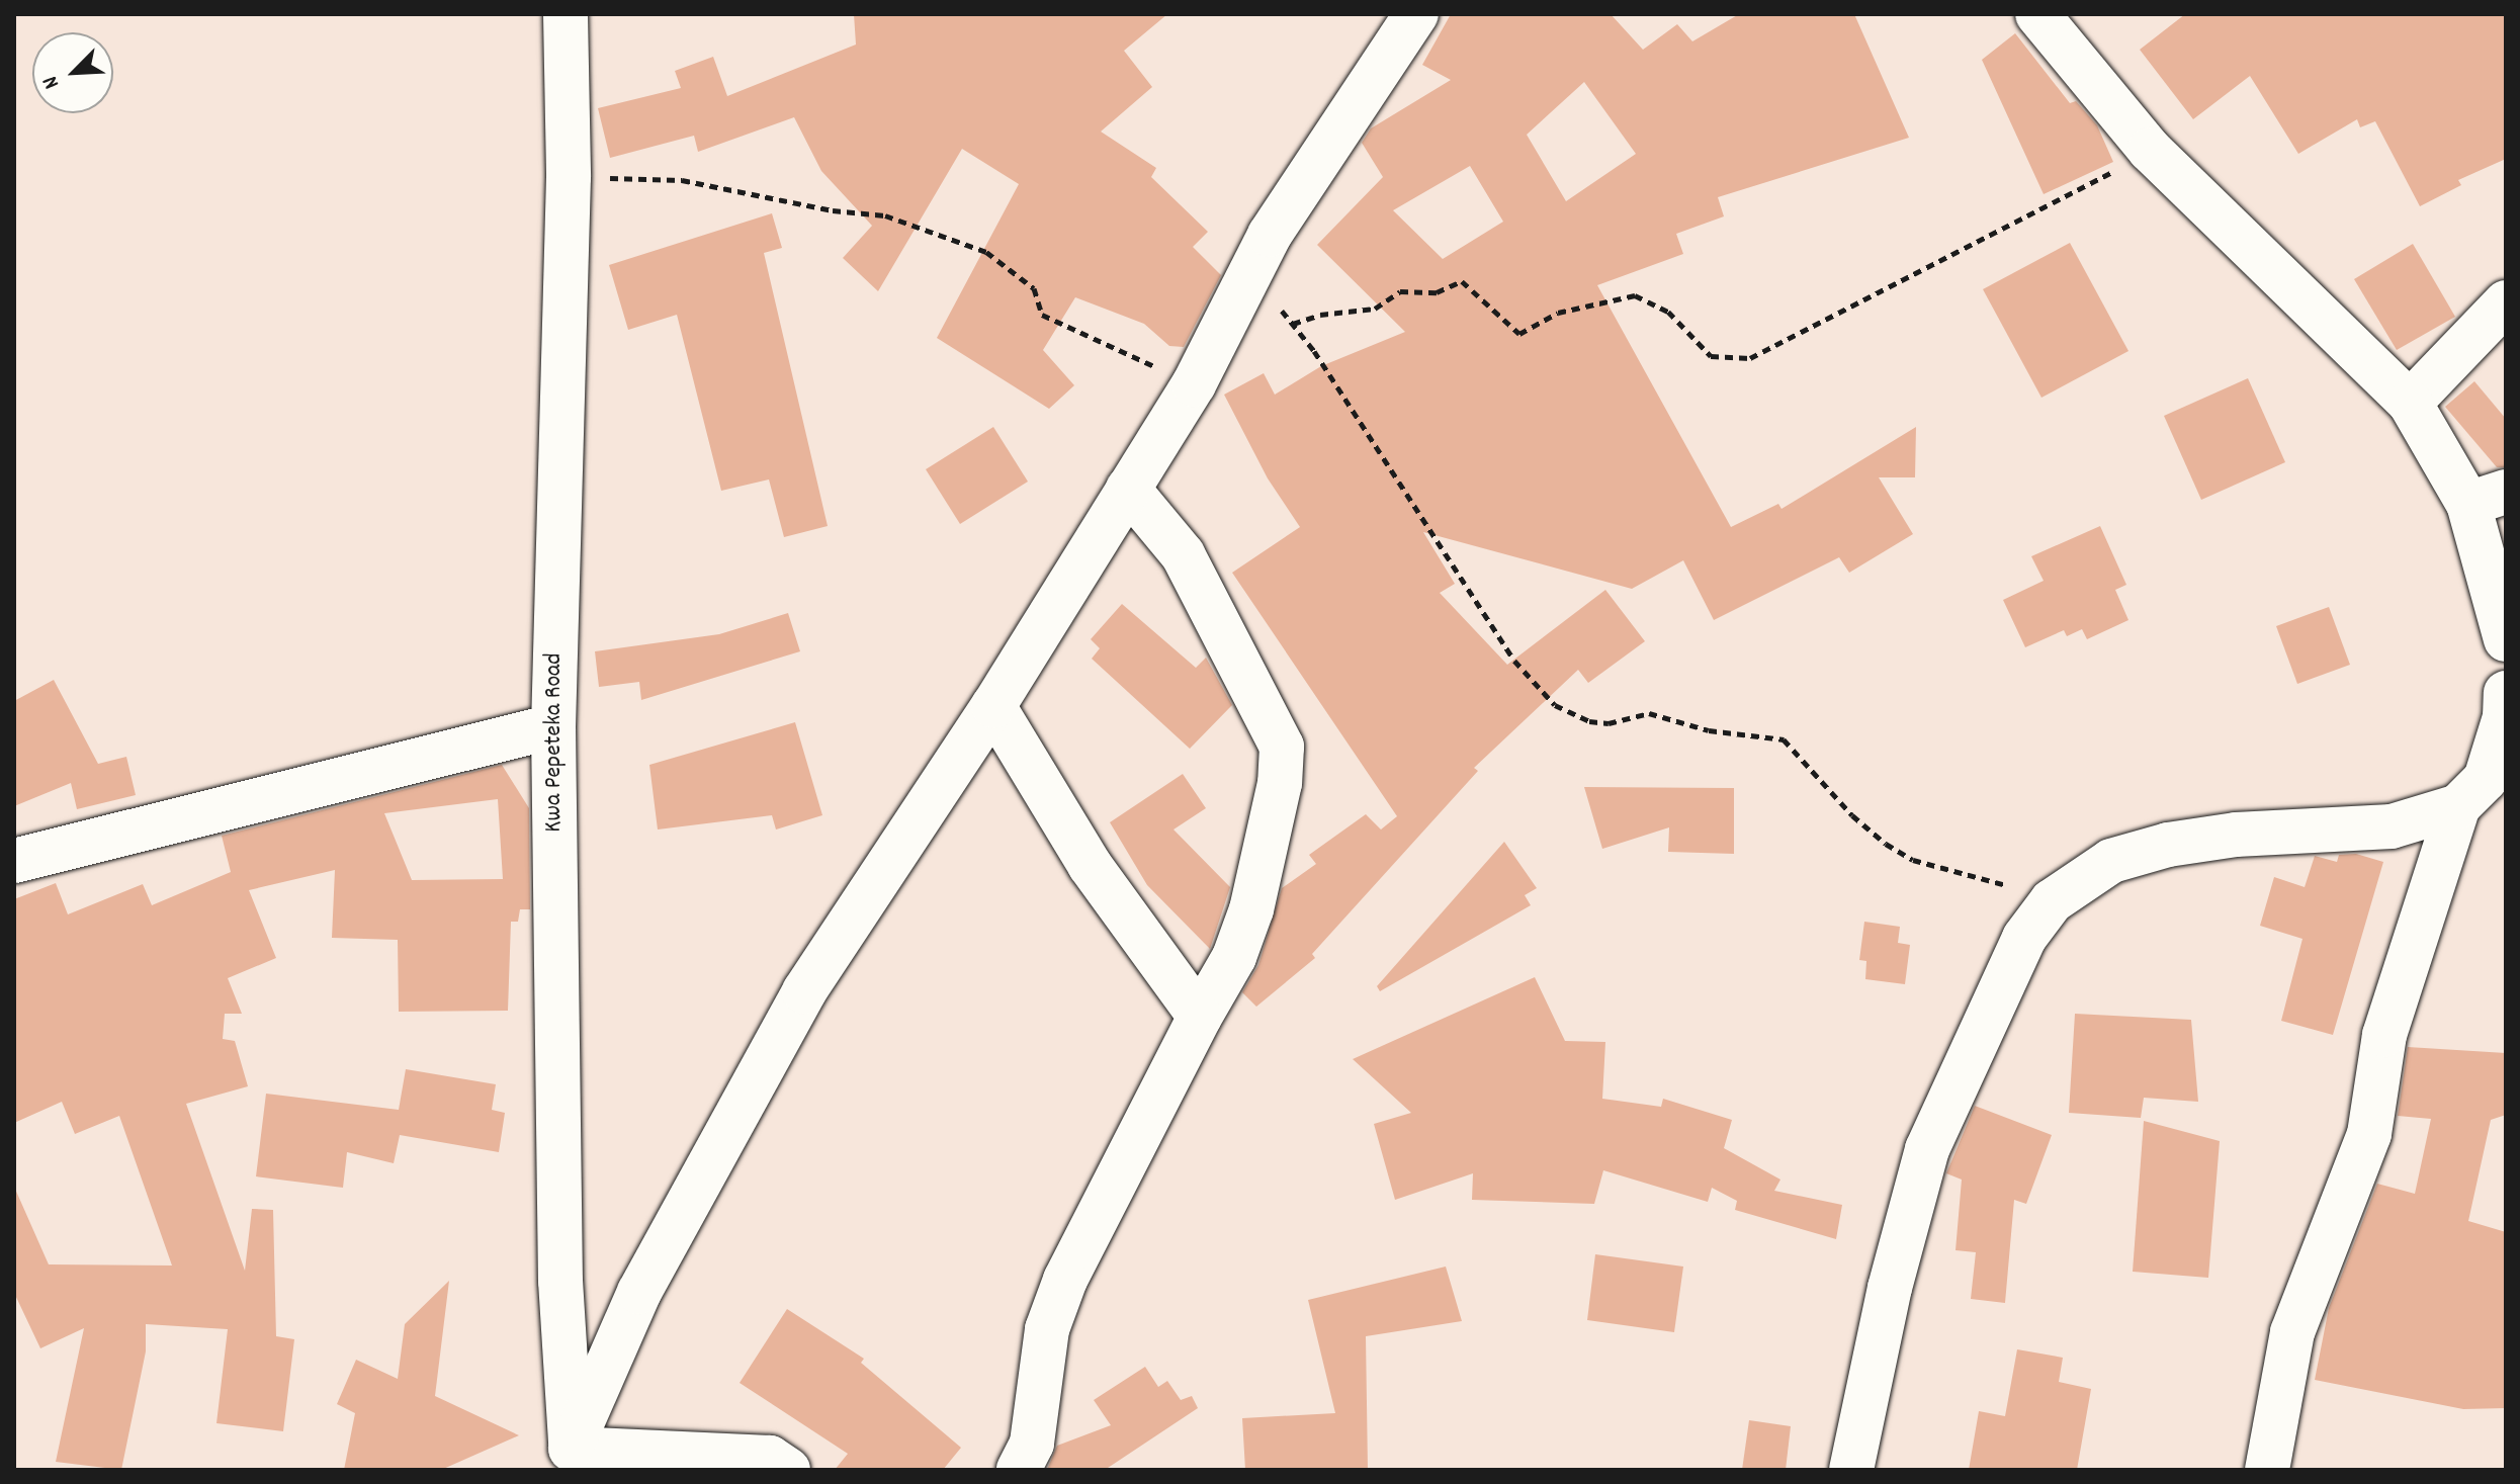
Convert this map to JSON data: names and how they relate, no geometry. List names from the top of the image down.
{
  "streets": {
    "street": ["Kwa Pepeteka Road"]
  },
  "north": "bottom left"
}
